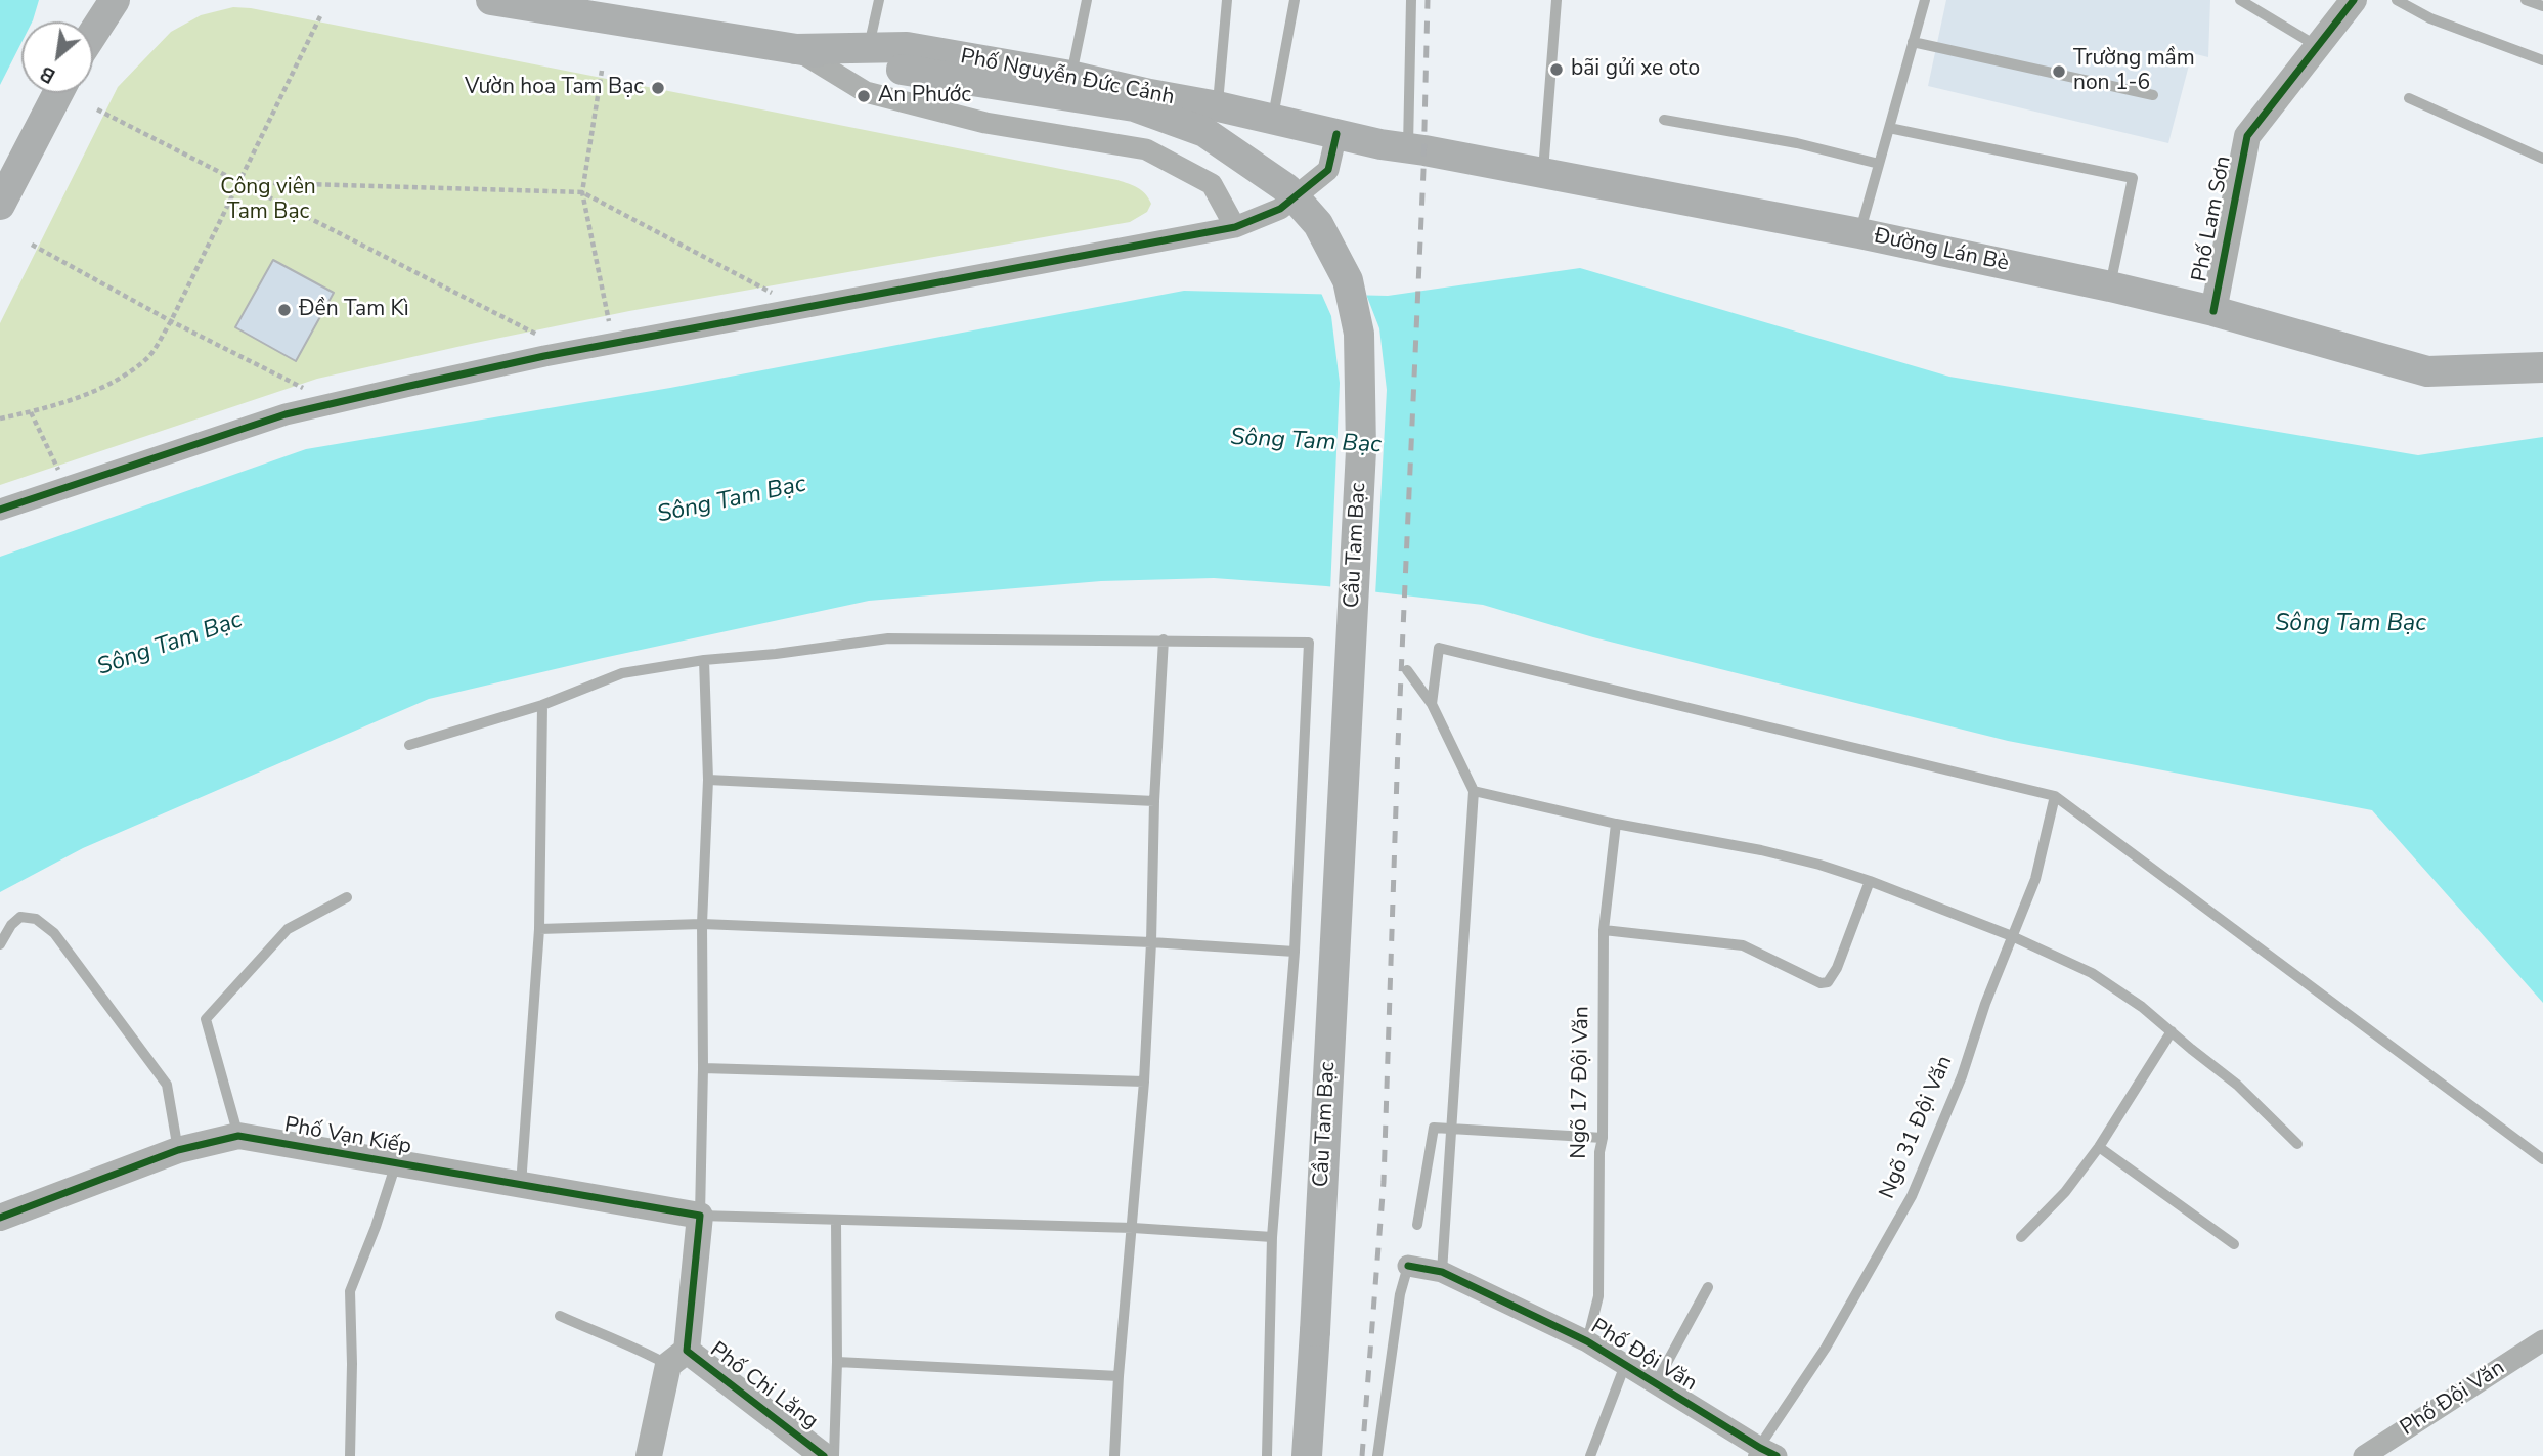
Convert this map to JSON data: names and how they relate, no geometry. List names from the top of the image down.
{
  "streets": {
    "main road": ["Phố Nguyễn Đức Cảnh", "Đường Lán Bè", "Cầu Tam Bạc"],
    "street": [
      "Phố Lam Sơn",
      "Phố Vạn Kiếp",
      "Phố Đội Văn",
      "Phố Chi Lăng"
    ],
    "lane": ["Ngõ 17 Đội Văn", "Ngõ 31 Đội Văn"]
  },
  "crossings": [
    ["Phố Nguyễn Đức Cảnh", "Đường Lán Bè"],
    ["Phố Nguyễn Đức Cảnh", "Cầu Tam Bạc"],
    ["Phố Lam Sơn", "Đường Lán Bè"],
    ["Ngõ 17 Đội Văn", "Phố Đội Văn"],
    ["Ngõ 31 Đội Văn", "Phố Đội Văn"],
    ["Phố Vạn Kiếp", "Phố Chi Lăng"]
  ],
  "water": ["Sông Tam Bạc"],
  "parks": ["Công viên Tam Bạc"],
  "places": [
    "bãi gửi xe oto",
    "Trường mầm non 1-6",
    "Vườn hoa Tam Bạc",
    "An Phước",
    "Đền Tam Kì"
  ],
  "north": "bottom left"
}
